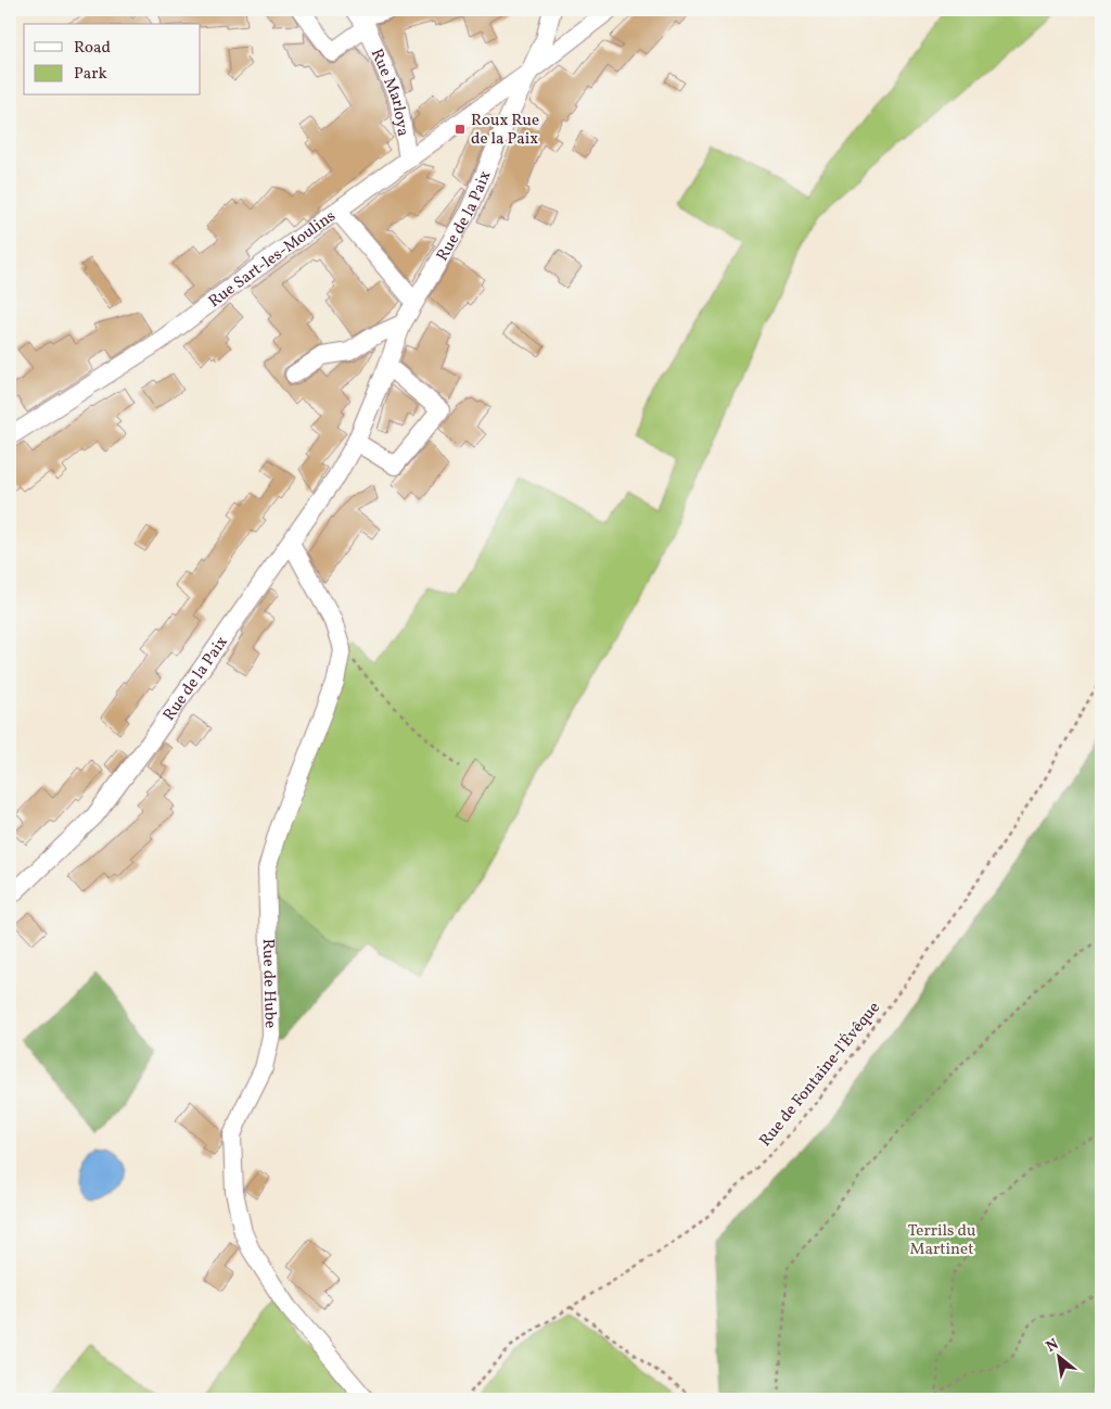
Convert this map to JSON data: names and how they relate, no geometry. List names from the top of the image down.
{
  "streets": {
    "street": [
      "Rue Marloya",
      "Rue de la Paix",
      "Rue Sart-les-Moulins",
      "Rue de Hube"
    ],
    "path": ["Rue de Fontaine-l'Évêque"]
  },
  "crossings": [
    ["Rue Marloya", "Rue Sart-les-Moulins"],
    ["Rue de la Paix", "Rue Sart-les-Moulins"],
    ["Rue de la Paix", "Rue de Hube"]
  ],
  "parks": ["Terrils du Martinet"],
  "places": {
    "transit": ["Roux Rue de la Paix"]
  },
  "legend": ["Road", "Park"],
  "north": "top left"
}
